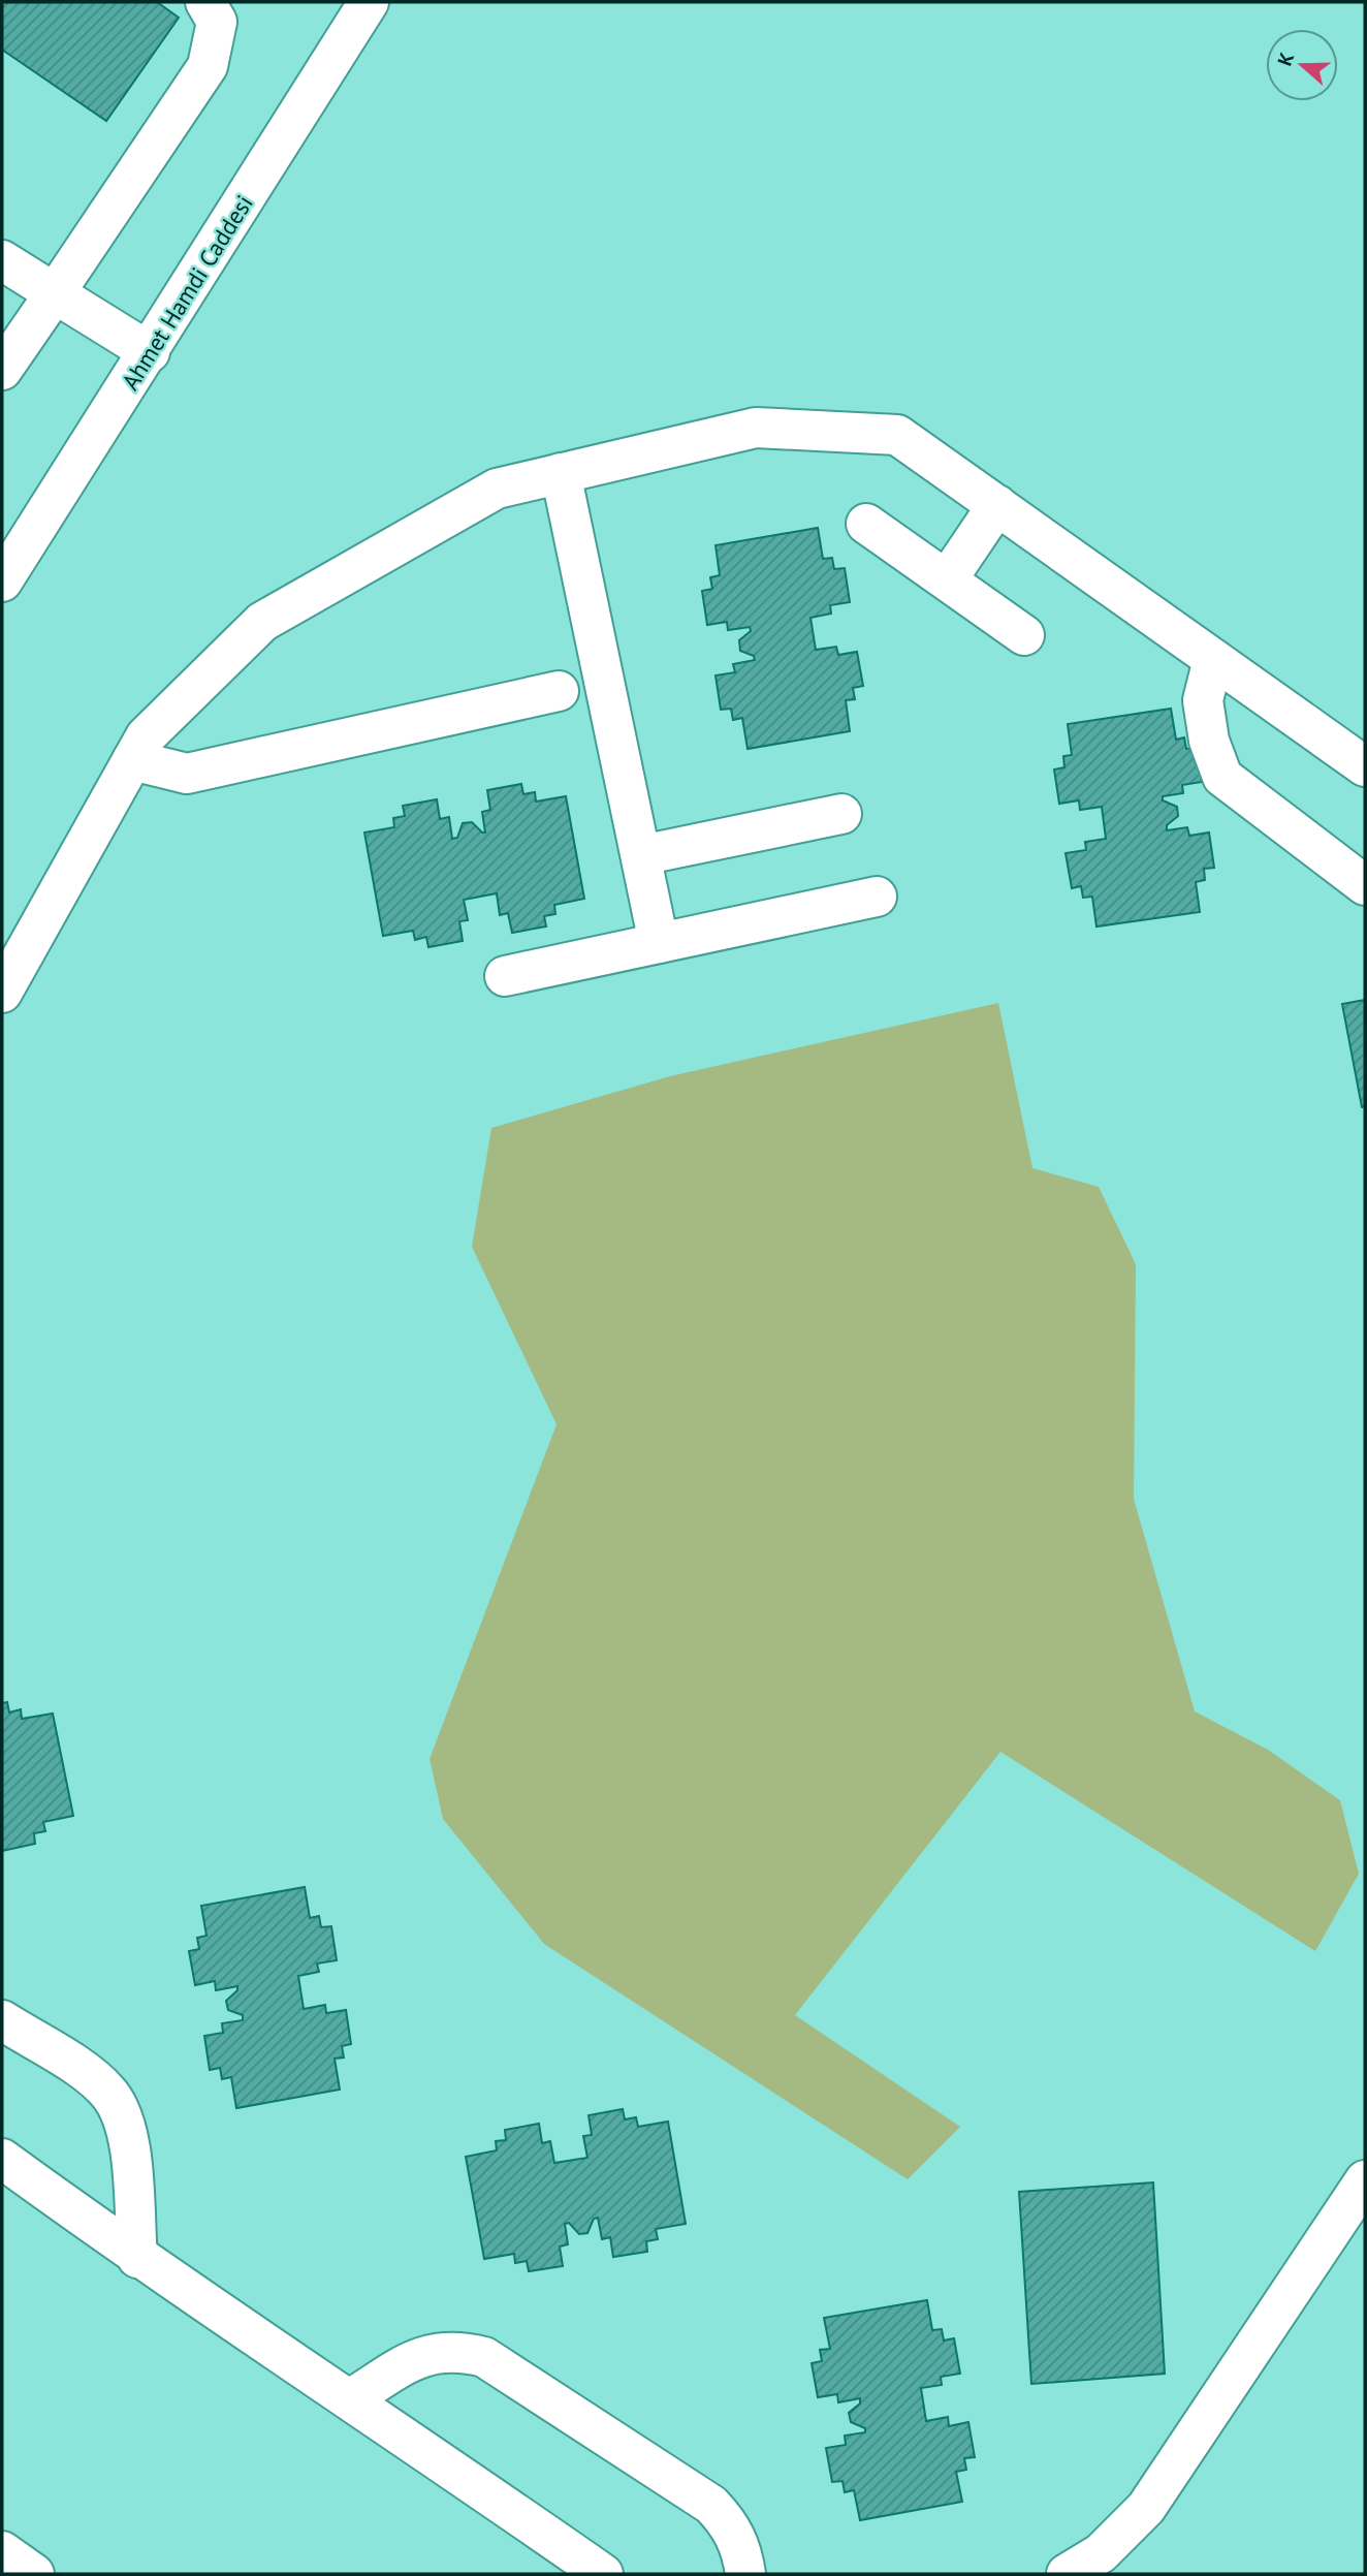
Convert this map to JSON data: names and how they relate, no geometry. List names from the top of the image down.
{
  "streets": {
    "street": ["Ahmet Hamdi Caddesi"]
  },
  "north": "left"
}
